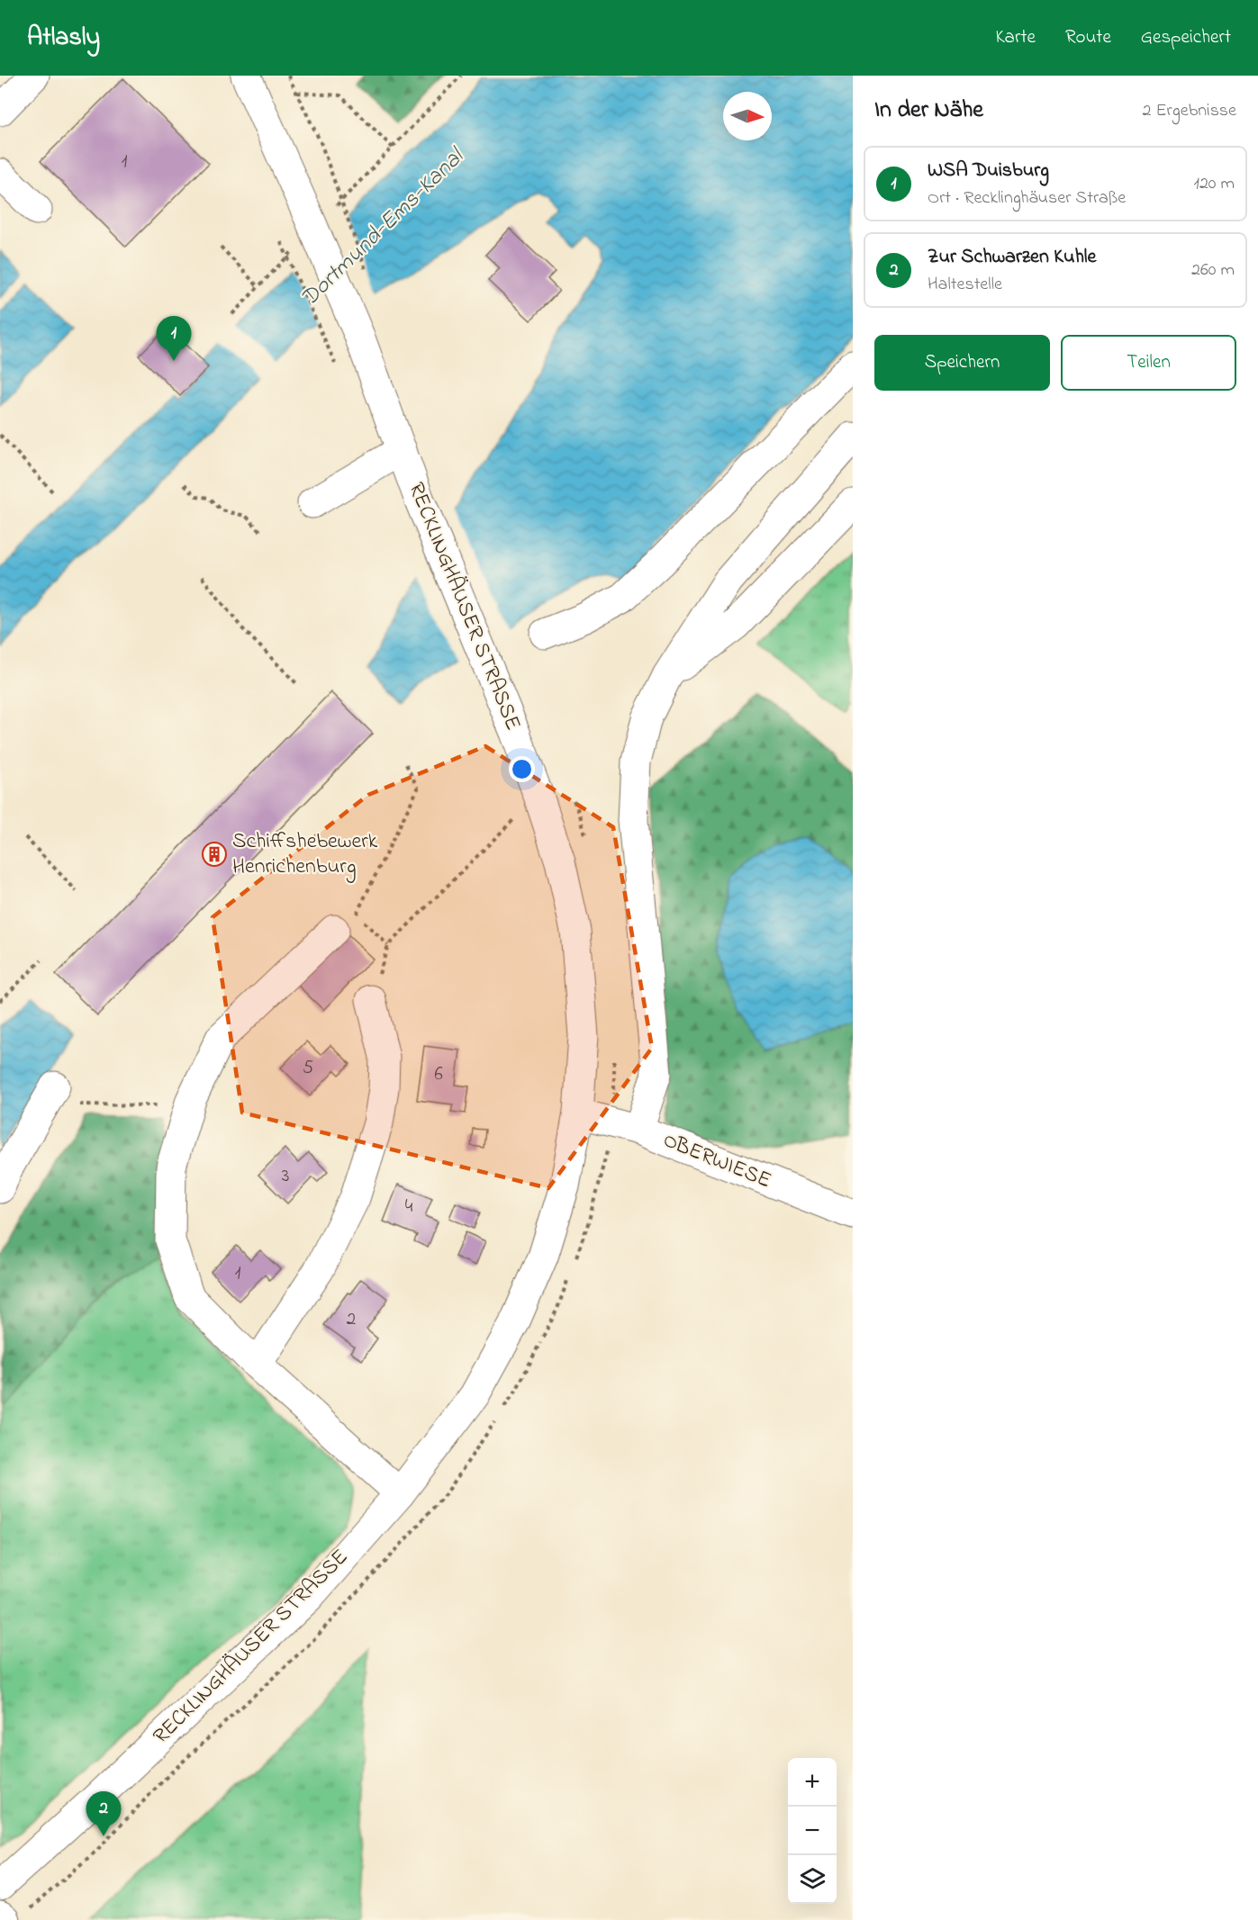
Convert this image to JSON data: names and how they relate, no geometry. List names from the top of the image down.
{
  "streets": {
    "main road": ["RECKLINGHÄUSER STRASSE", "OBERWIESE"]
  },
  "crossings": [
    ["RECKLINGHÄUSER STRASSE", "OBERWIESE"]
  ],
  "water": ["Dortmund-Ems-Kanal"],
  "places": {
    "building": ["Schiffshebewerk Henrichenburg"]
  },
  "house_numbers": [
    "1",
    "5",
    "6",
    "3",
    "4",
    "1",
    "2"
  ],
  "north": "right",
  "page": {
    "header": "Atlasly",
    "nav": ["Karte", "Route", "Gespeichert"],
    "heading": ["In der Nähe", "2 Ergebnisse"],
    "list": [
      {
        "mark": "1",
        "name": "WSA Duisburg",
        "note": "Ort · Recklinghäuser Straße",
        "value": "120 m"
      },
      {
        "mark": "2",
        "name": "Zur Schwarzen Kuhle",
        "note": "Haltestelle",
        "value": "260 m"
      }
    ],
    "pins": ["1", "2"],
    "buttons": ["Speichern", "Teilen"],
    "map_buttons": ["+", "−"]
  }
}
